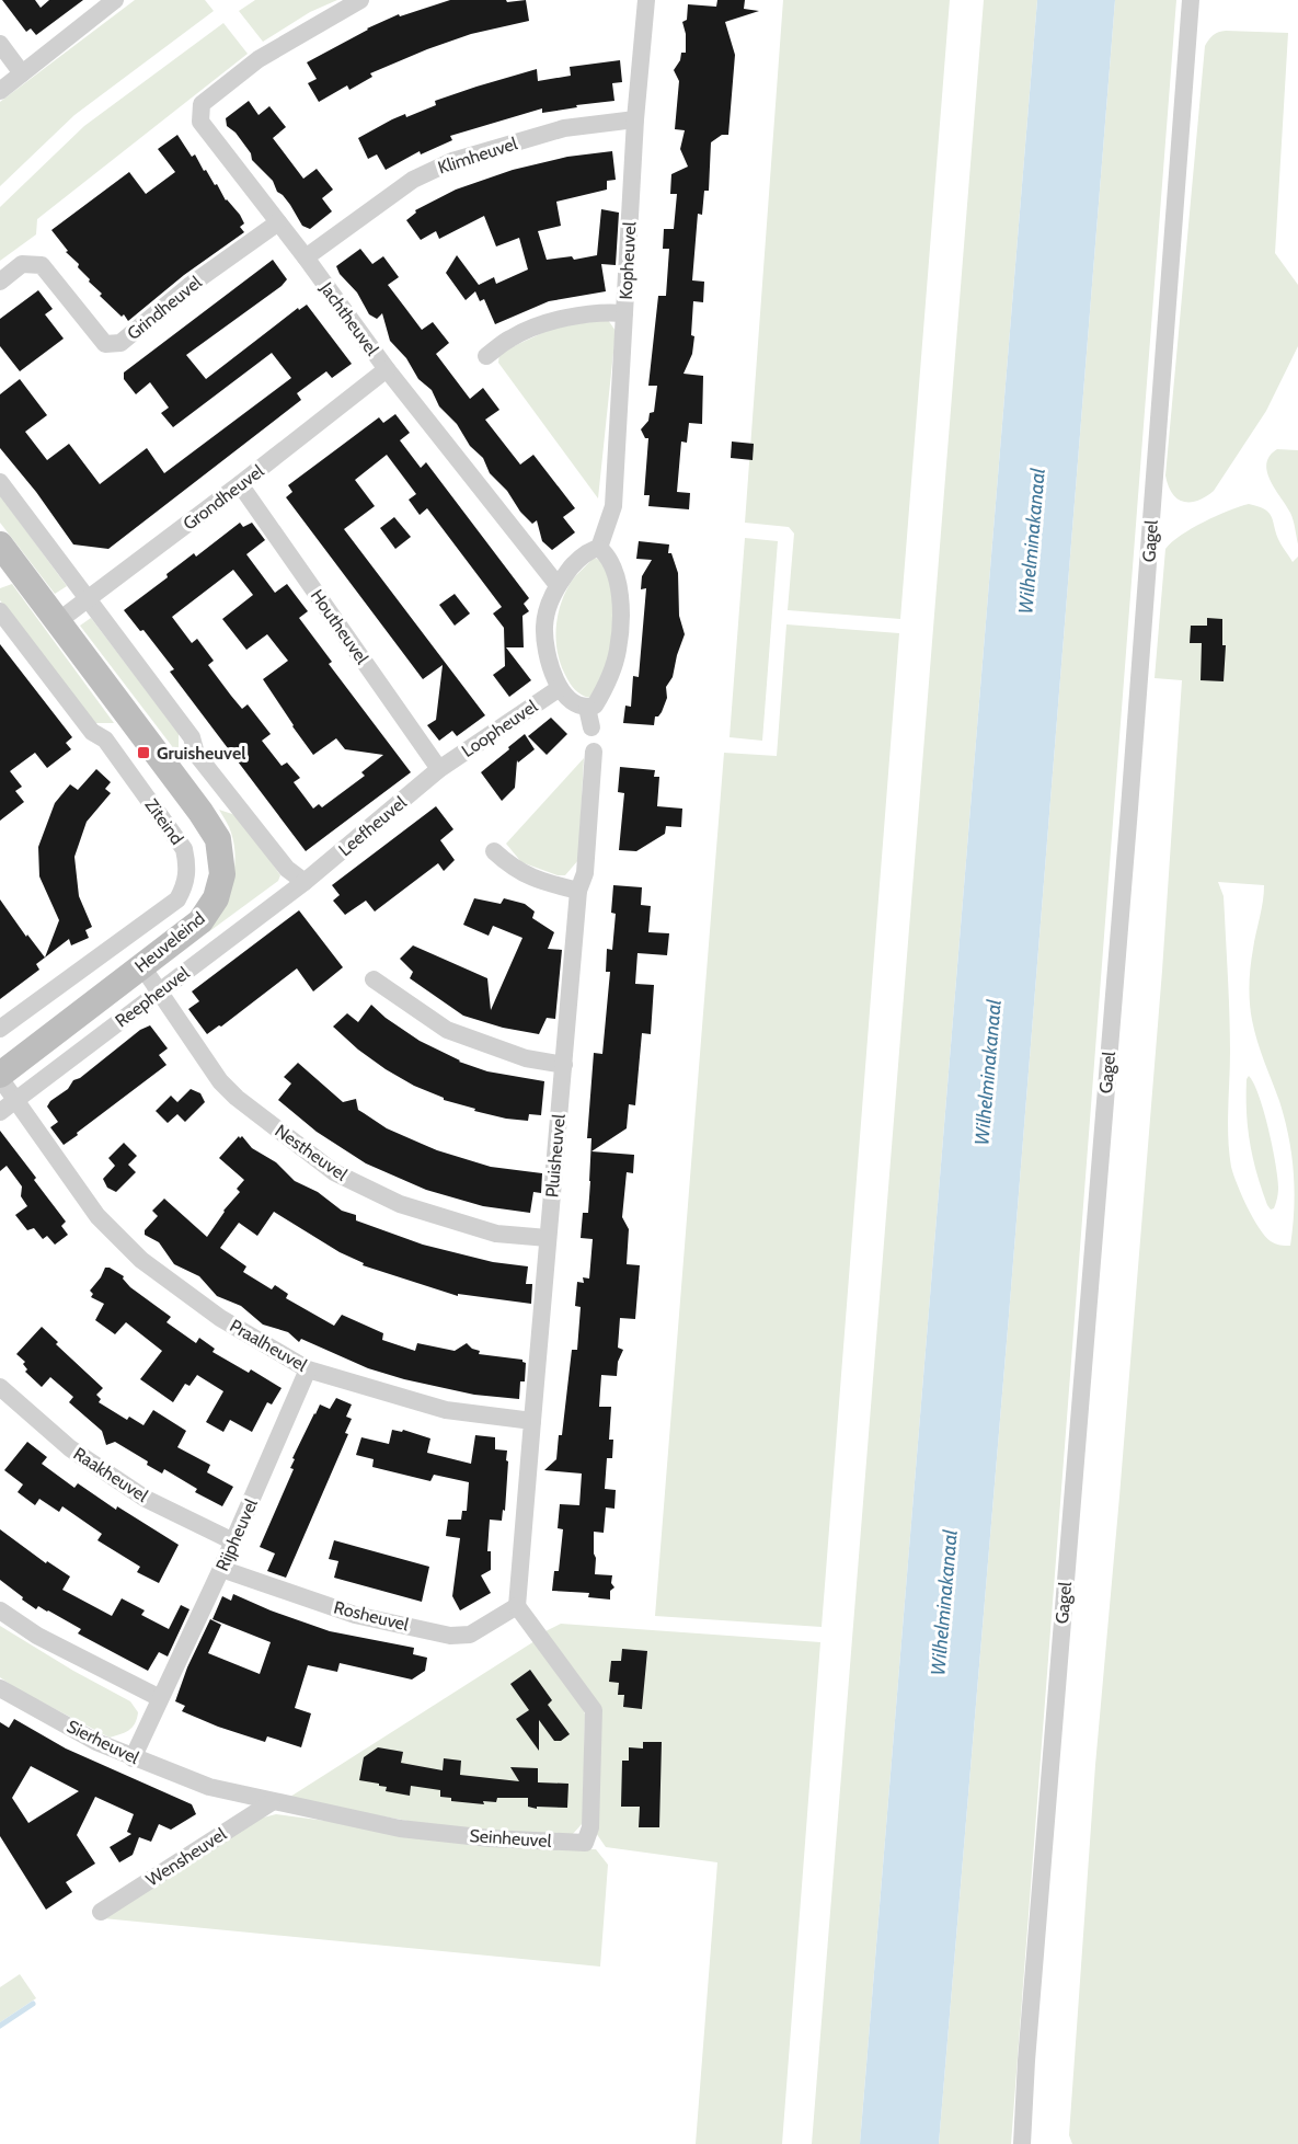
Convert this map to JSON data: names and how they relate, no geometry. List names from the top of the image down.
{
  "streets": {
    "street": [
      "Klimheuvel",
      "Kopheuvel",
      "Grindheuvel",
      "Jachtheuvel",
      "Grondheuvel",
      "Gagel",
      "Houtheuvel",
      "Loopheuvel",
      "Ziteind",
      "Leefheuvel",
      "Heuveleind",
      "Reepheuvel",
      "Nestheuvel",
      "Pluisheuvel",
      "Praalheuvel",
      "Raakheuvel",
      "Rijpheuvel",
      "Rosheuvel",
      "Sierheuvel",
      "Seinheuvel",
      "Wensheuvel"
    ]
  },
  "crossings": [
    ["Klimheuvel", "Kopheuvel"],
    ["Klimheuvel", "Jachtheuvel"],
    ["Grindheuvel", "Jachtheuvel"],
    ["Jachtheuvel", "Grondheuvel"],
    ["Grondheuvel", "Houtheuvel"],
    ["Grondheuvel", "Heuveleind"],
    ["Houtheuvel", "Loopheuvel"],
    ["Houtheuvel", "Leefheuvel"],
    ["Loopheuvel", "Leefheuvel"],
    ["Leefheuvel", "Reepheuvel"],
    ["Heuveleind", "Nestheuvel"],
    ["Heuveleind", "Praalheuvel"],
    ["Reepheuvel", "Nestheuvel"],
    ["Reepheuvel", "Praalheuvel"],
    ["Nestheuvel", "Pluisheuvel"],
    ["Pluisheuvel", "Praalheuvel"],
    ["Praalheuvel", "Rijpheuvel"],
    ["Raakheuvel", "Rijpheuvel"],
    ["Rijpheuvel", "Rosheuvel"],
    ["Rijpheuvel", "Sierheuvel"],
    ["Rosheuvel", "Seinheuvel"],
    ["Sierheuvel", "Seinheuvel"],
    ["Seinheuvel", "Wensheuvel"]
  ],
  "water": ["Wilhelminakanaal"],
  "places": {
    "transit": ["Gruisheuvel"]
  }
}
